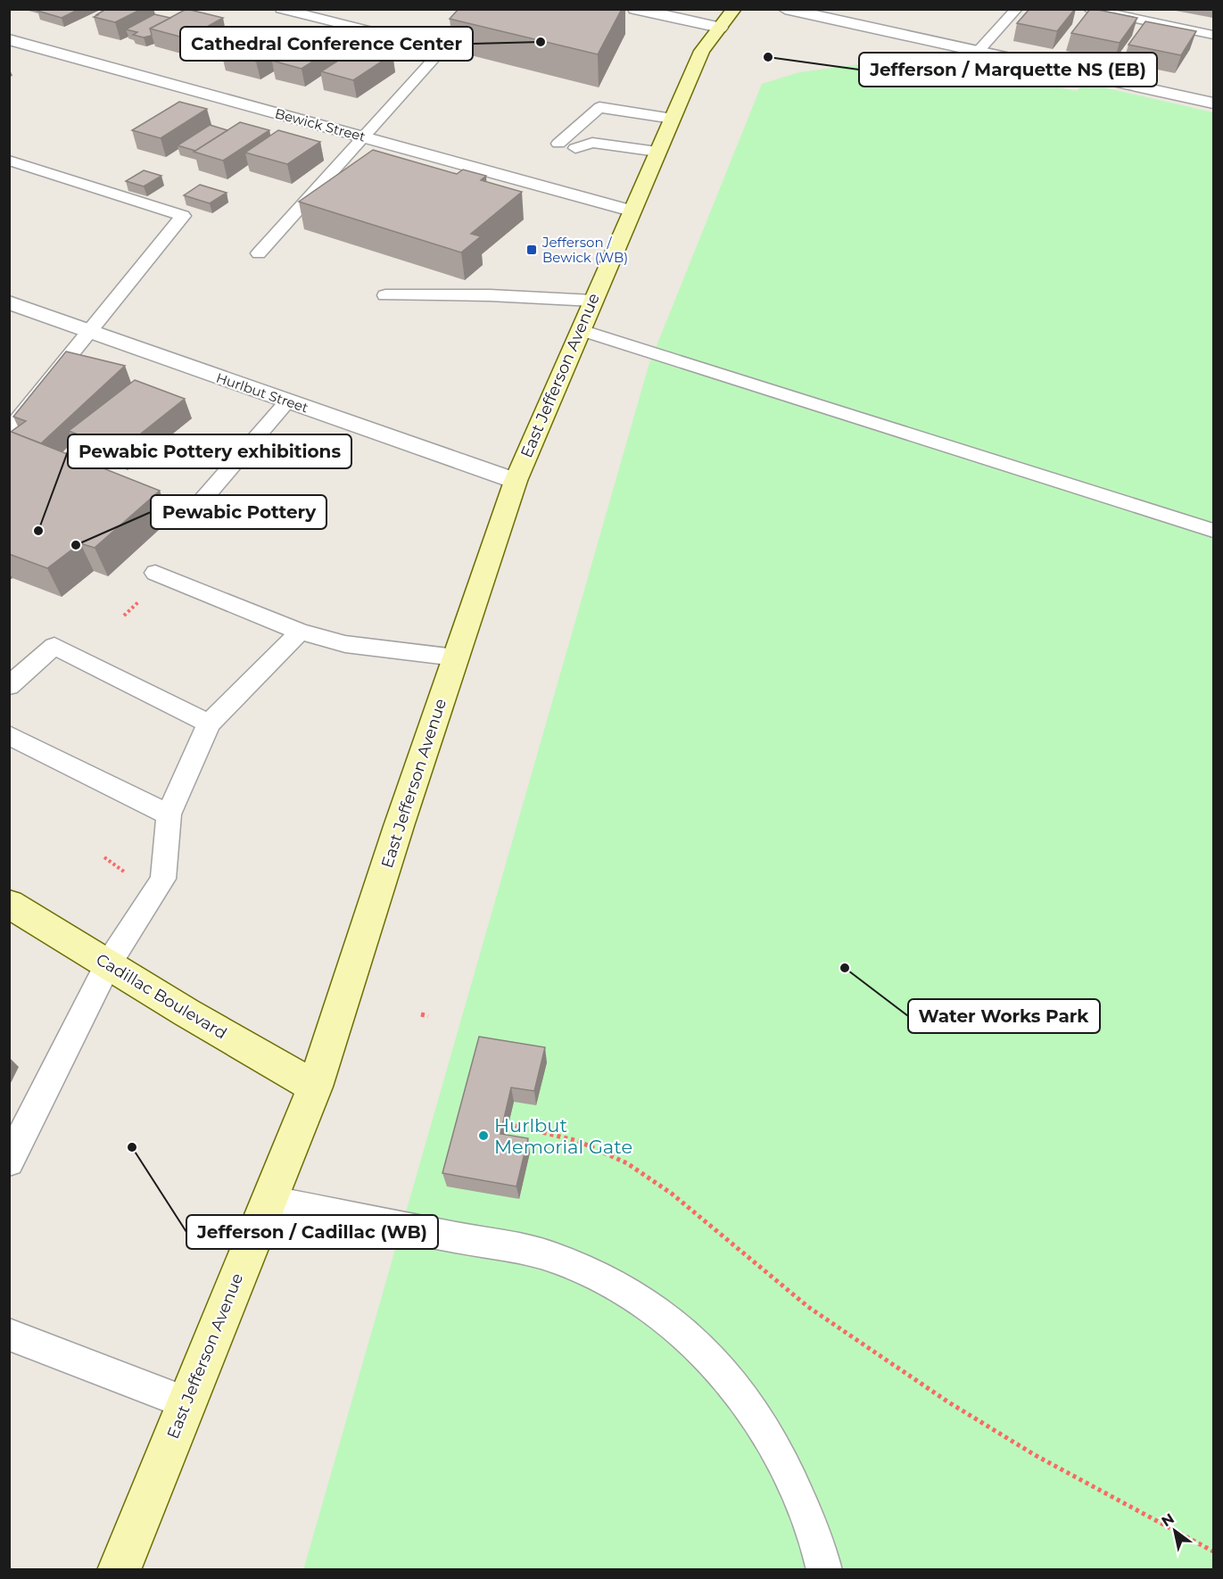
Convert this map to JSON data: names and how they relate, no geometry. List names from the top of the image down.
{
  "streets": {
    "main road": ["East Jefferson Avenue", "Cadillac Boulevard"],
    "street": ["Bewick Street", "Hurlbut Street"]
  },
  "crossings": [
    ["Bewick Street", "East Jefferson Avenue"],
    ["East Jefferson Avenue", "Hurlbut Street"],
    ["East Jefferson Avenue", "Cadillac Boulevard"]
  ],
  "places": {
    "other": [
      "Cathedral Conference Center",
      "Jefferson / Marquette NS (EB)",
      "Pewabic Pottery exhibitions",
      "Pewabic Pottery",
      "Water Works Park",
      "Hurlbut Memorial Gate",
      "Jefferson / Cadillac (WB)"
    ],
    "transit": ["Jefferson / Bewick (WB)"]
  },
  "north": "top left"
}
